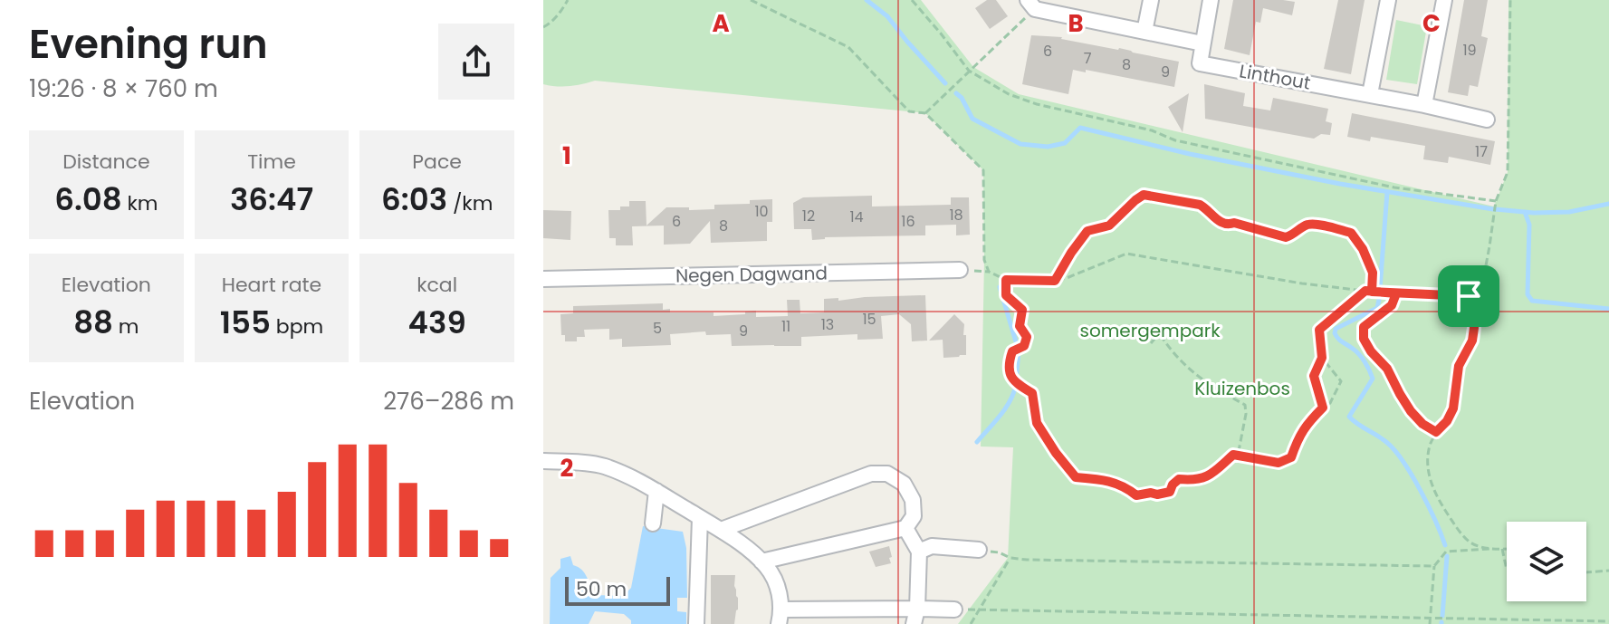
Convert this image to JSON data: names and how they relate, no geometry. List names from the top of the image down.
{
  "streets": {
    "street": ["Linthout", "Negen Dagwand"]
  },
  "parks": ["somergempark", "Kluizenbos"],
  "house_numbers": [
    "19",
    "6",
    "7",
    "8",
    "9",
    "17",
    "10",
    "18",
    "12",
    "14",
    "6",
    "16",
    "8",
    "15",
    "13",
    "11",
    "5",
    "9"
  ],
  "scale_bar": "50 m",
  "page": {
    "heading": ["Evening run", "19:26 · 8 × 760 m"],
    "stats": [
      ["Distance", "6.08 km"],
      ["Time", "36:47"],
      ["Pace", "6:03 /km"],
      ["Elevation", "88 m"],
      ["Heart rate", "155 bpm"],
      ["kcal", "439"]
    ],
    "chart": ["Elevation", "276–286 m"],
    "scale": "50 m"
  },
  "grid": {
    "columns": ["A", "B", "C"],
    "rows": ["1", "2"]
  }
}
